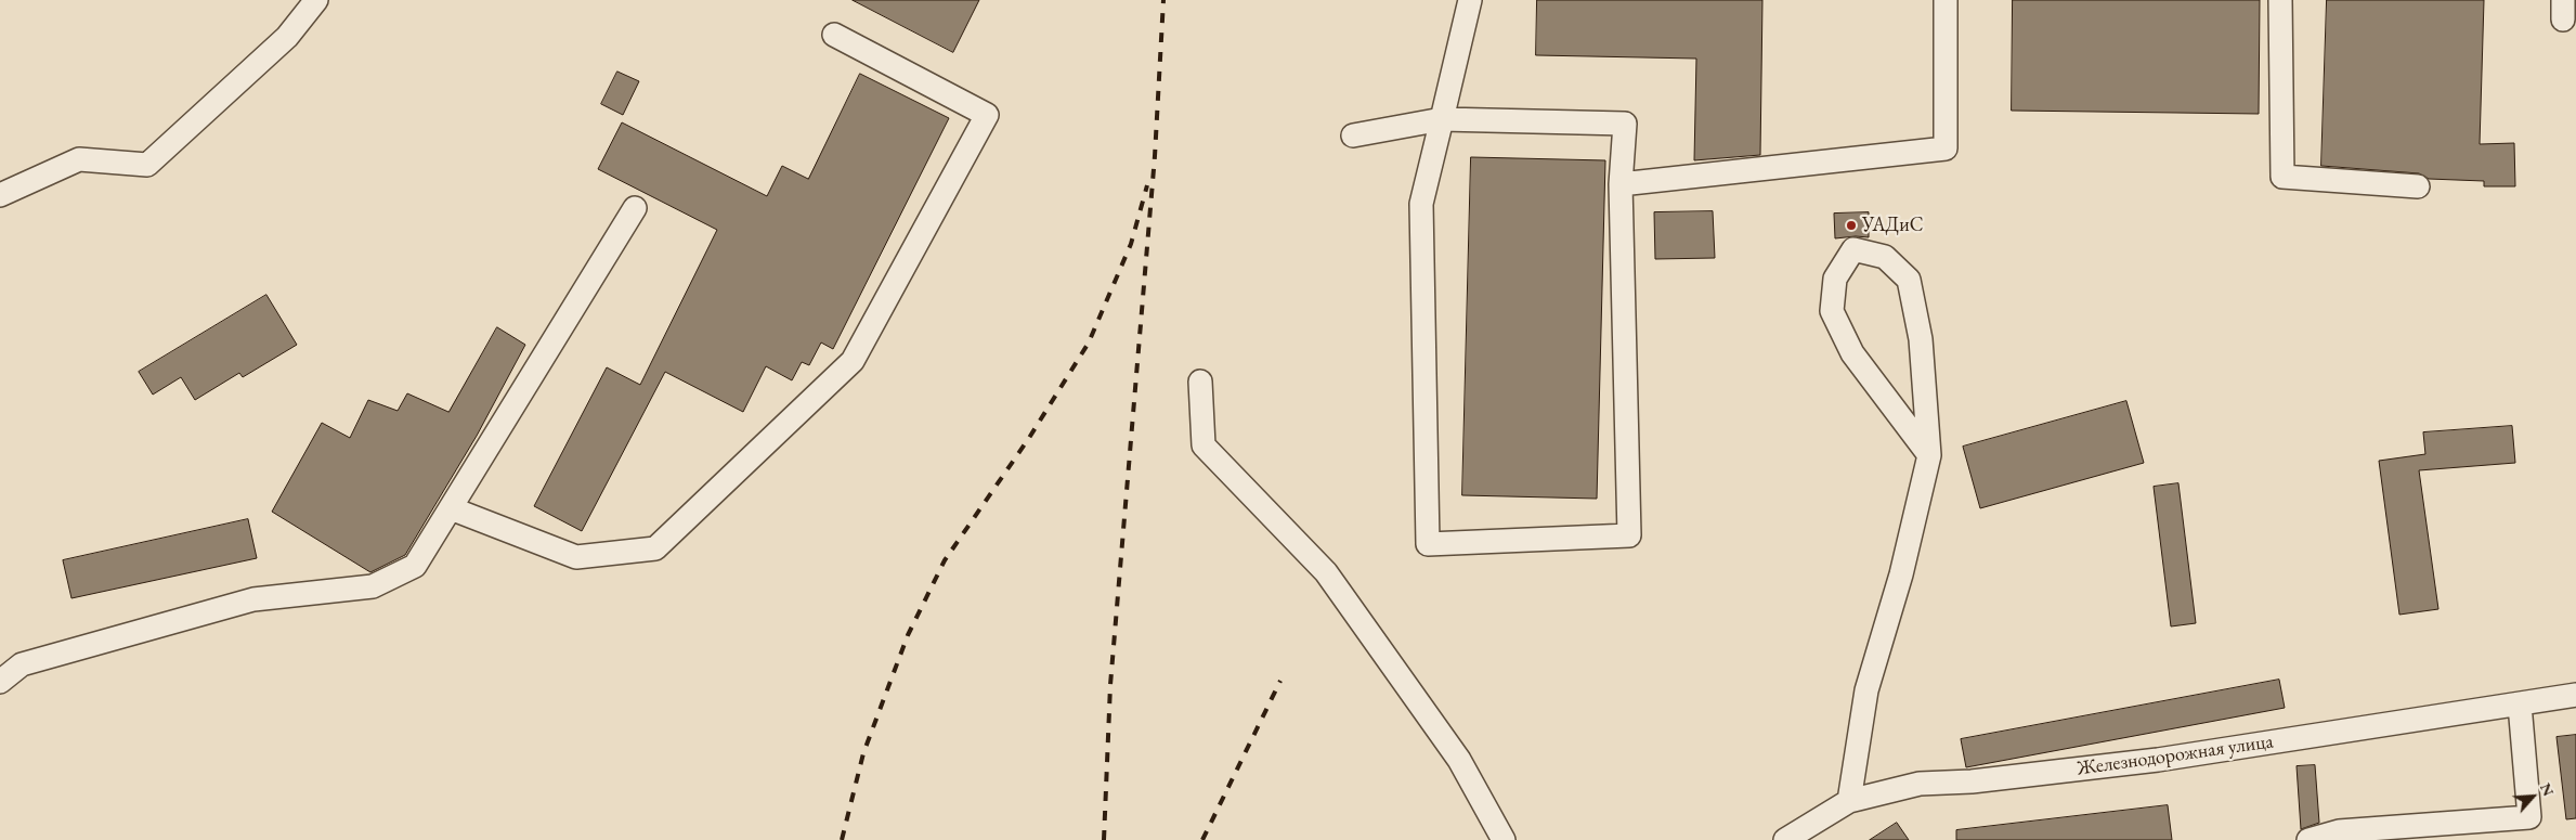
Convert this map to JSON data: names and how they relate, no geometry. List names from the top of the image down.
{
  "streets": {
    "street": ["Железнодорожная улица"]
  },
  "places": ["УАДиС"],
  "north": "top right"
}
